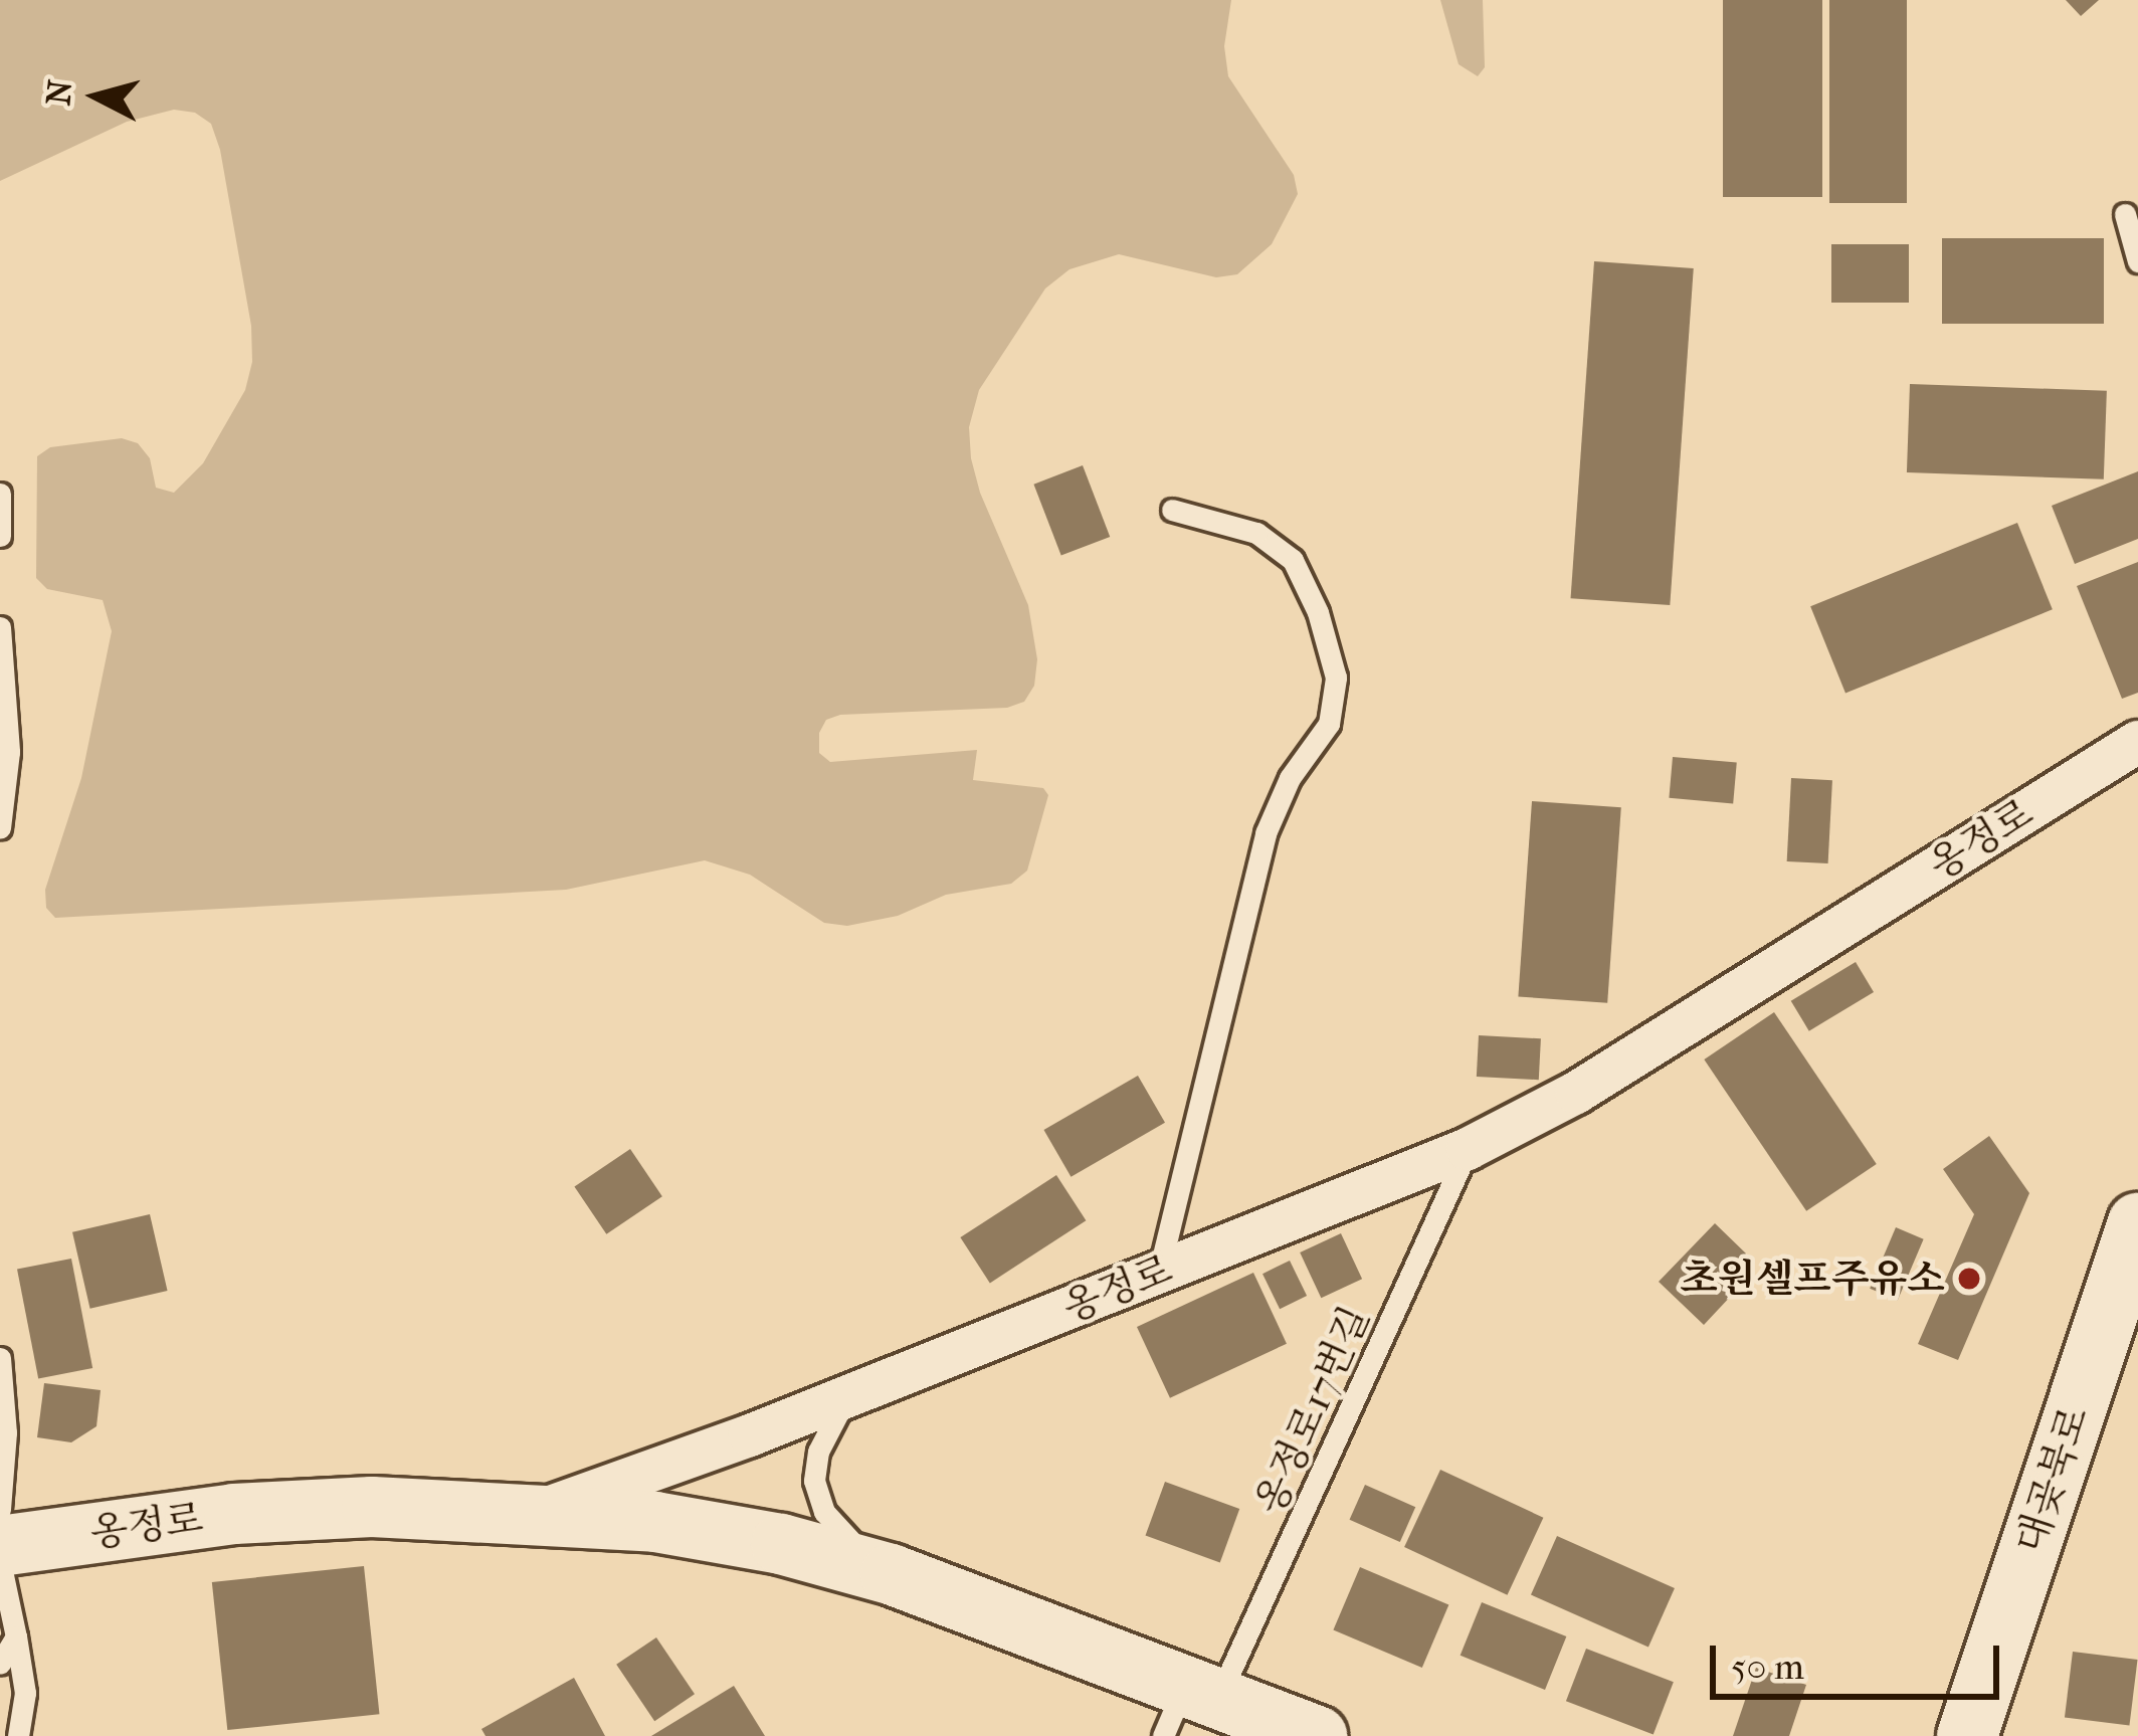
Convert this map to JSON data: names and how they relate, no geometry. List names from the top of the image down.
{
  "streets": {
    "street": ["옹정로", "대곶북로"],
    "lane": ["옹정로17번길"]
  },
  "crossings": [
    ["옹정로", "옹정로17번길"]
  ],
  "places": ["초원셀프주유소"],
  "scale_bar": "50 m",
  "north": "left"
}
